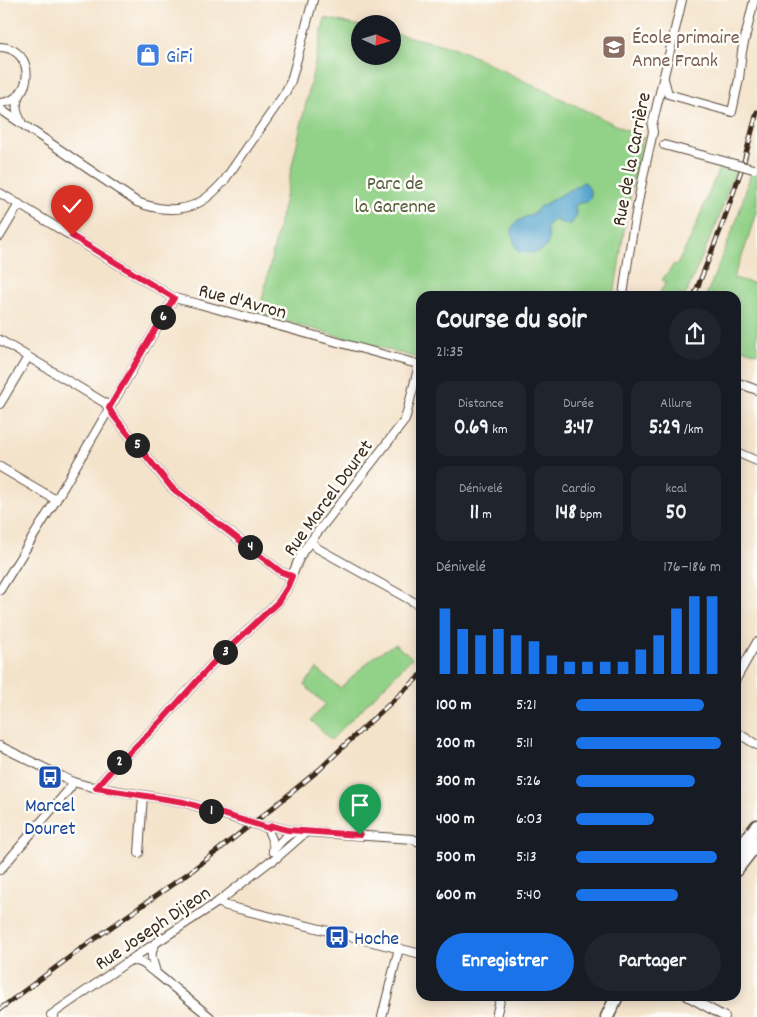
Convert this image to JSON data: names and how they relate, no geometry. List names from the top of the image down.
{
  "streets": {
    "street": [
      "Rue de la Carrière",
      "Rue d'Avron",
      "Rue Marcel Douret",
      "Rue Joseph Dijeon"
    ]
  },
  "parks": ["Parc de la Garenne"],
  "places": {
    "school or university": ["École primaire Anne Frank"],
    "shop": ["GiFi"],
    "bus stop": ["Marcel Douret", "Hoche"]
  },
  "north": "right",
  "page": {
    "heading": ["Course du soir", "21:35"],
    "pins": [
      "6",
      "5",
      "4",
      "3",
      "2",
      "1"
    ],
    "stats": [
      ["Distance", "0.69 km"],
      ["Durée", "3:47"],
      ["Allure", "5:29 /km"],
      ["Dénivelé", "11 m"],
      ["Cardio", "148 bpm"],
      ["kcal", "50"]
    ],
    "chart": ["Dénivelé", "176–186 m"],
    "list": [
      {
        "name": "100 m",
        "note": "5:21"
      },
      {
        "name": "200 m",
        "note": "5:11"
      },
      {
        "name": "300 m",
        "note": "5:26"
      },
      {
        "name": "400 m",
        "note": "6:03"
      },
      {
        "name": "500 m",
        "note": "5:13"
      },
      {
        "name": "600 m",
        "note": "5:40"
      }
    ],
    "buttons": ["Enregistrer", "Partager"]
  }
}
